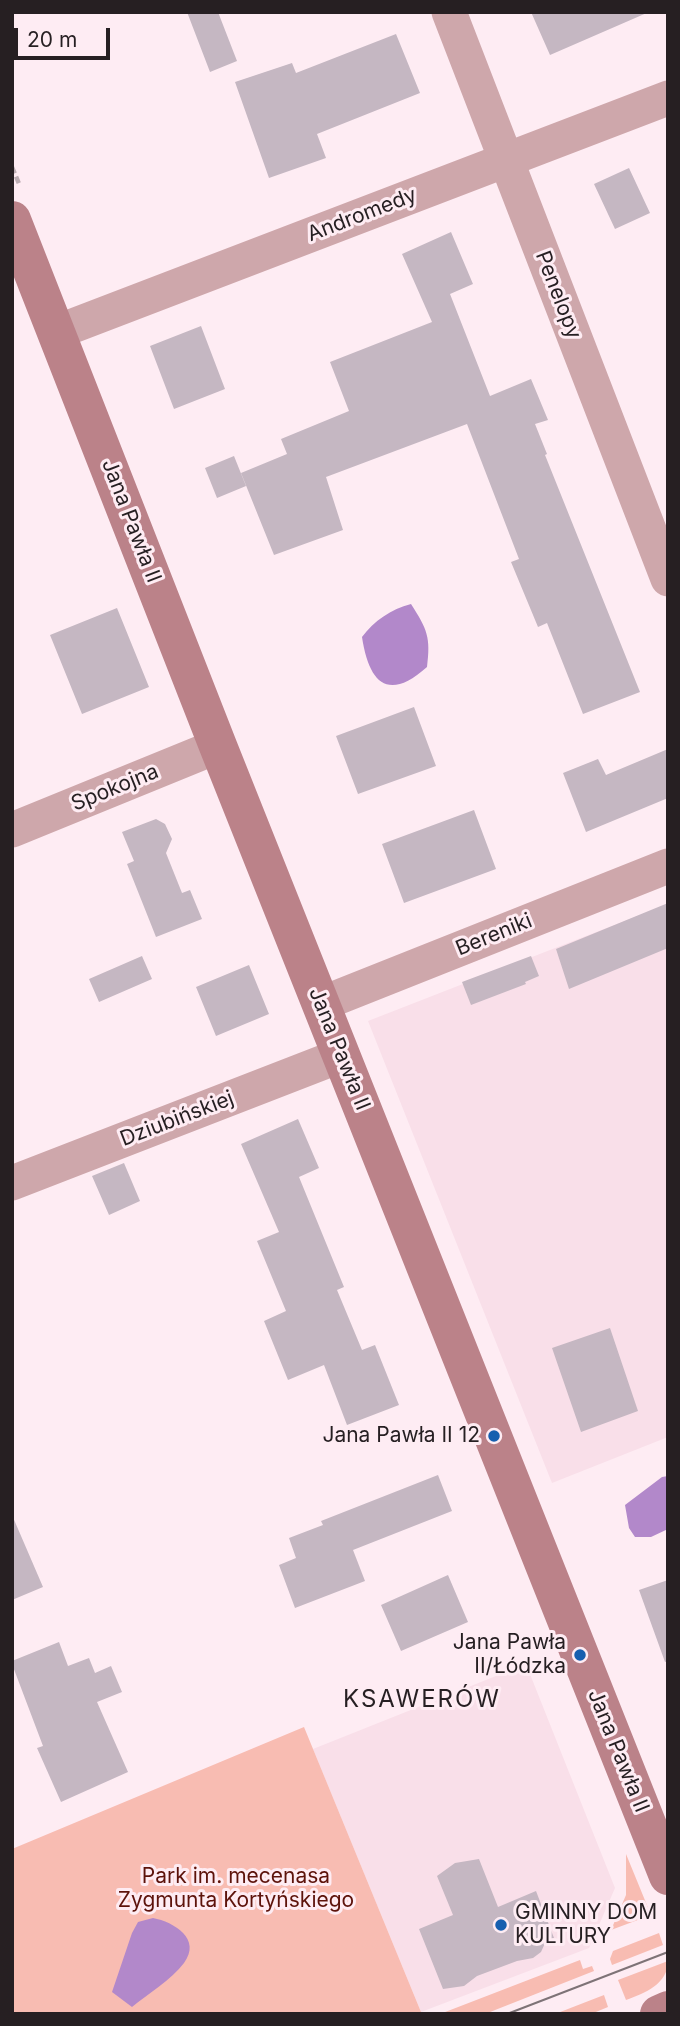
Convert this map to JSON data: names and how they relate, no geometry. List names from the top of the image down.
{
  "streets": {
    "street": [
      "Andromedy",
      "Penelopy",
      "Jana Pawła II",
      "Spokojna",
      "Bereniki",
      "Dziubińskiej"
    ]
  },
  "crossings": [
    ["Andromedy", "Penelopy"],
    ["Andromedy", "Jana Pawła II"],
    ["Jana Pawła II", "Spokojna"],
    ["Jana Pawła II", "Bereniki"],
    ["Jana Pawła II", "Dziubińskiej"]
  ],
  "districts": ["KSAWERÓW"],
  "parks": ["Park im. mecenasa Zygmunta Kortyńskiego"],
  "places": ["Jana Pawła II 12", "Jana Pawła II/Łódzka", "GMINNY DOM KULTURY"],
  "scale_bar": "20 m"
}
